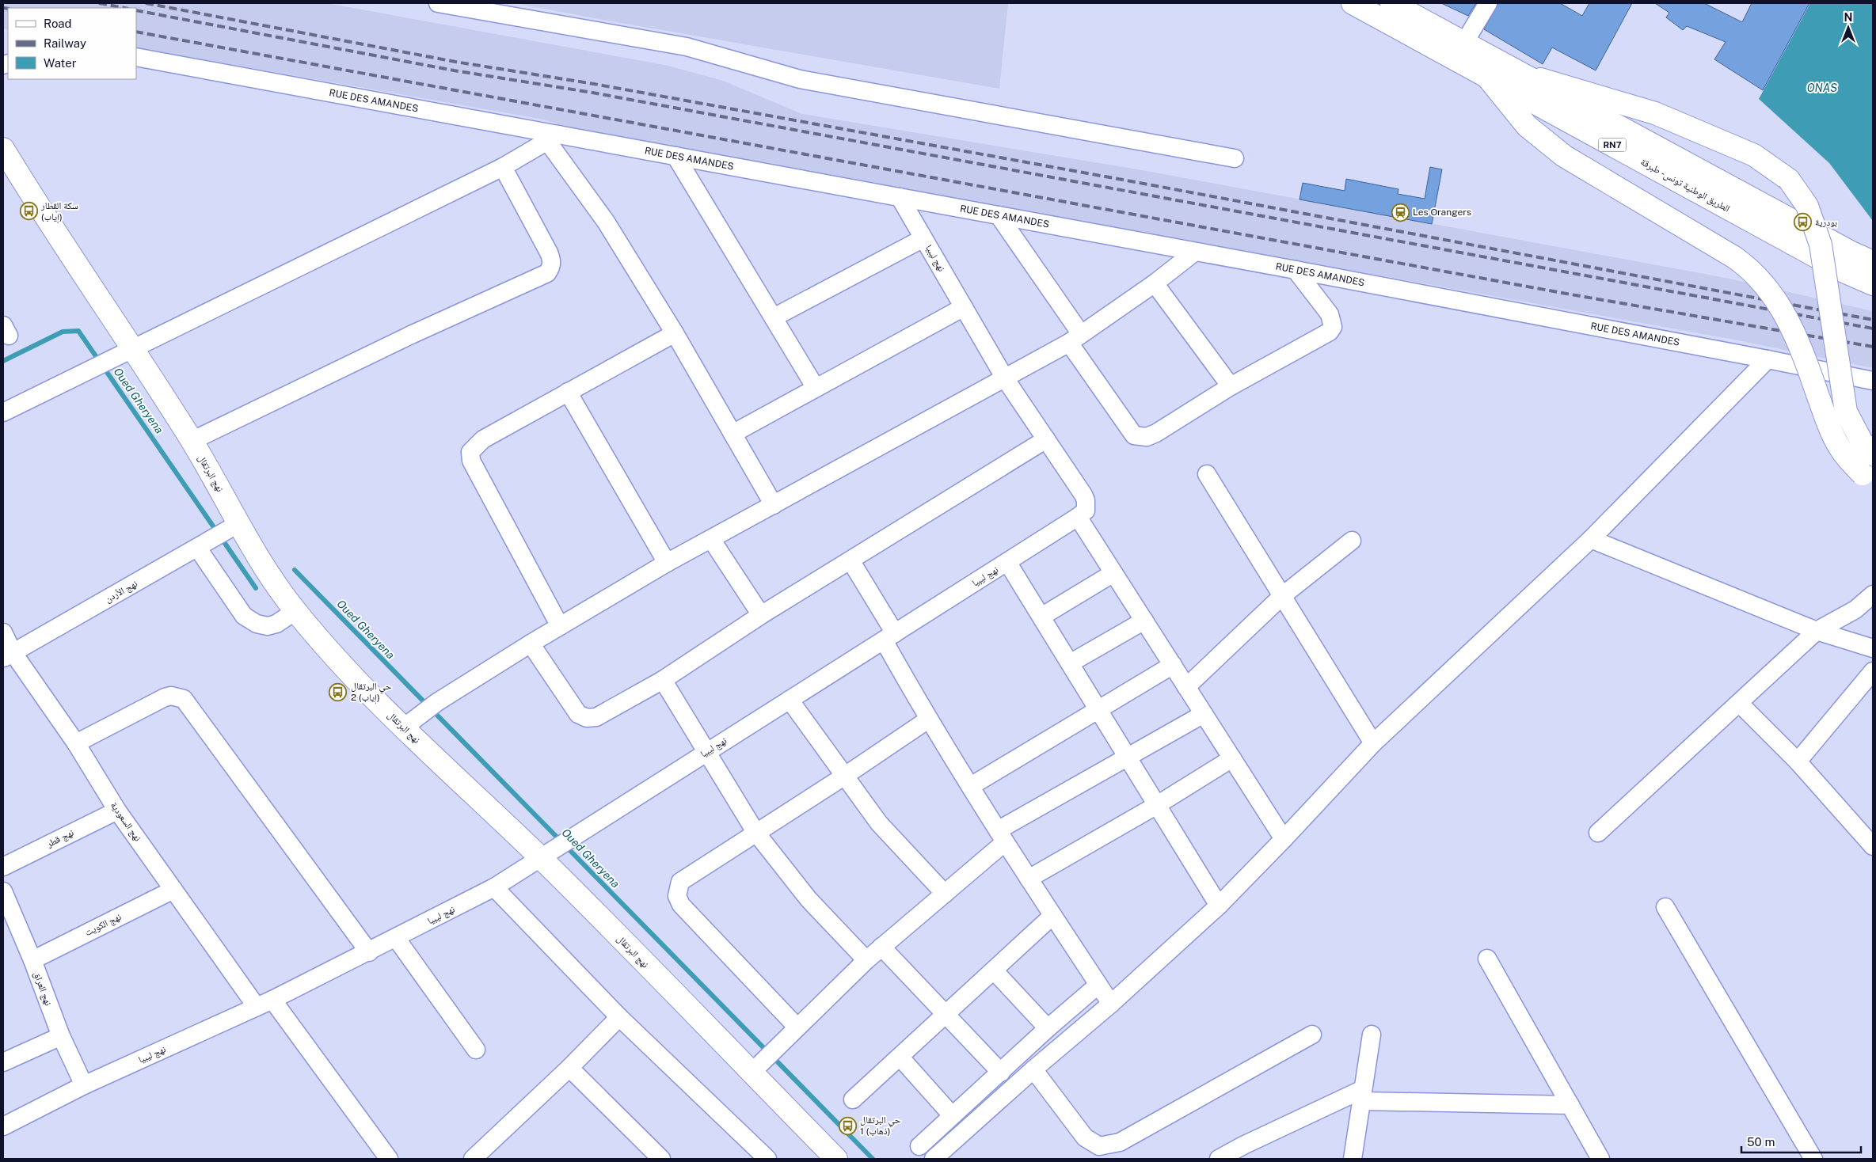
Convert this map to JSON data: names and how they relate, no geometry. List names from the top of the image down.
{
  "streets": {
    "street": [
      "RUE DES AMANDES",
      "RN7",
      "الطريق الوطنية تونس - طبرقة",
      "نهج ليبيا",
      "نهج البرتقال",
      "نهج الأردن",
      "نهج السعودية",
      "نهج قطر",
      "نهج الكويت",
      "نهج العراق"
    ]
  },
  "crossings": [
    ["RUE DES AMANDES", "نهج ليبيا"],
    ["نهج ليبيا", "نهج البرتقال"],
    ["نهج ليبيا", "نهج السعودية"],
    ["نهج ليبيا", "نهج العراق"],
    ["نهج البرتقال", "نهج الأردن"],
    ["نهج الأردن", "نهج السعودية"],
    ["نهج السعودية", "نهج قطر"],
    ["نهج السعودية", "نهج الكويت"],
    ["نهج الكويت", "نهج العراق"]
  ],
  "water": ["ONAS", "Oued Gheryena"],
  "places": {
    "bus stop": [
      "سكة القطار (إياب)",
      "بودرية",
      "حي البرتقال 2 (إياب)",
      "حي البرتقال 1 (ذهاب)"
    ],
    "station": ["Les Orangers"]
  },
  "legend": ["Road", "Railway", "Water"],
  "scale_bar": "50 m",
  "north": "top"
}
